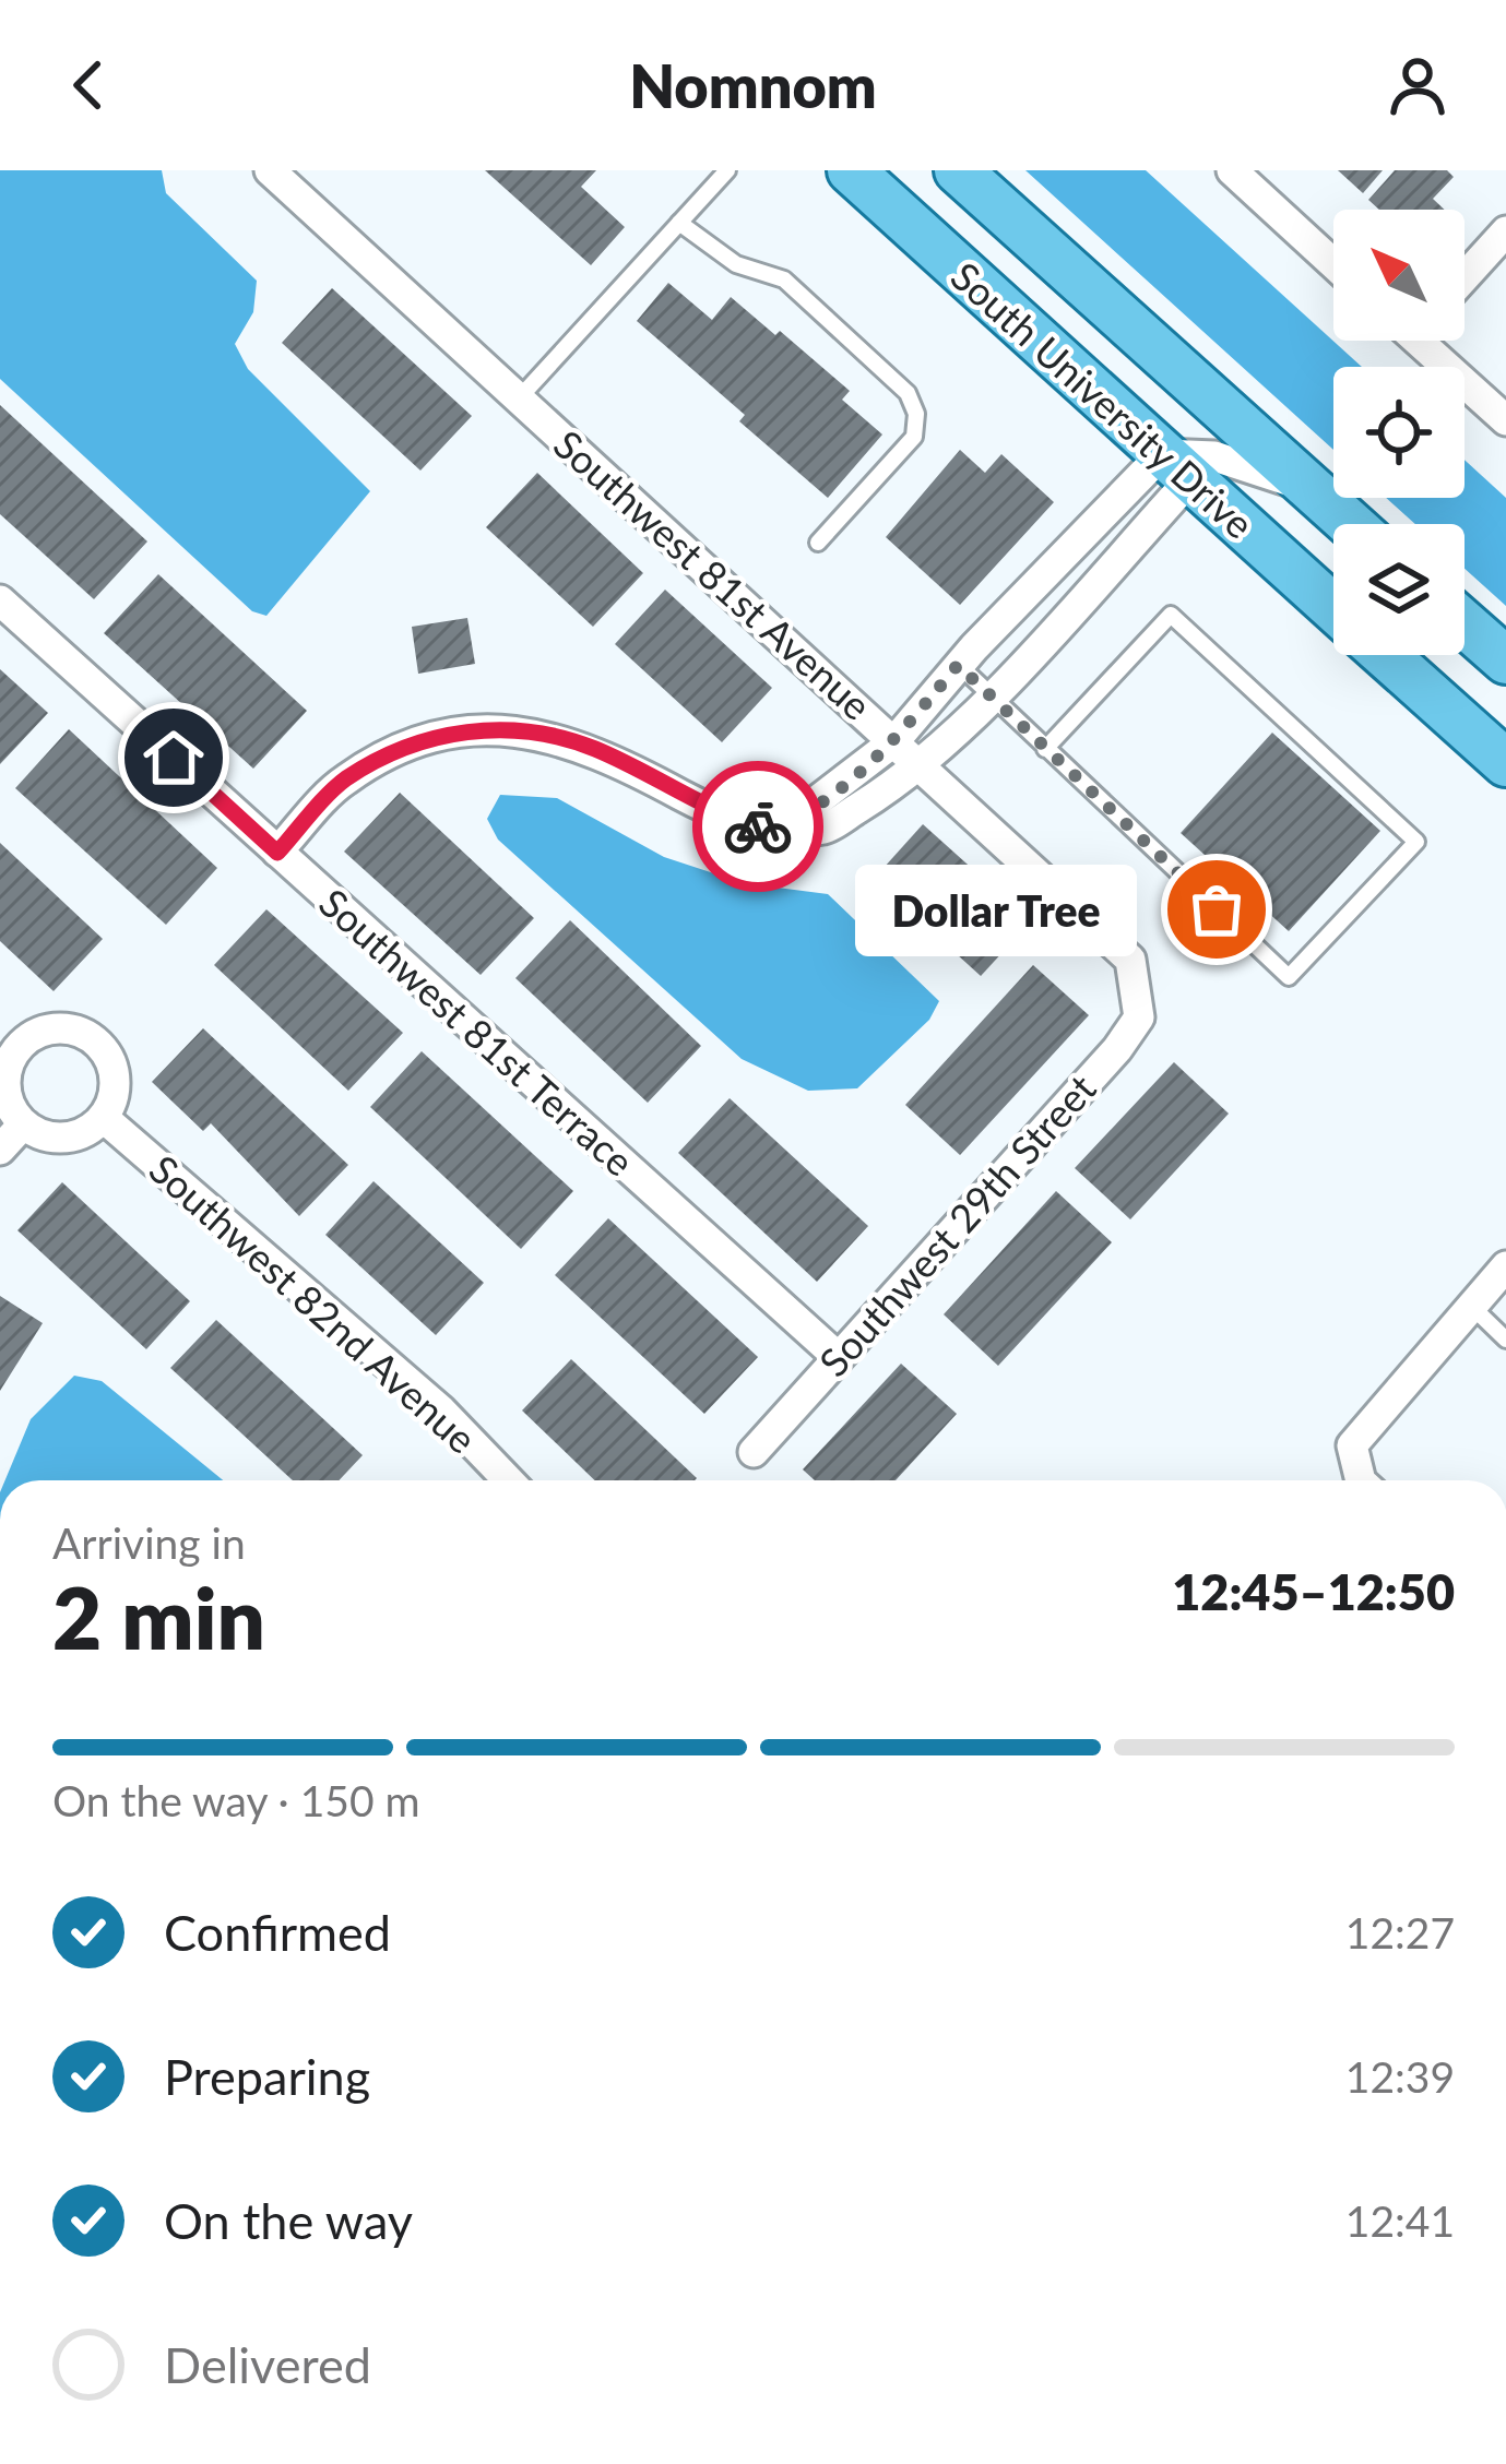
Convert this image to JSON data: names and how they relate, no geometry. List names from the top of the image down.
{
  "streets": {
    "main road": ["South University Drive"],
    "street": [
      "Southwest 81st Avenue",
      "Southwest 81st Terrace",
      "Southwest 29th Street",
      "Southwest 82nd Avenue"
    ]
  },
  "crossings": [
    ["Southwest 81st Avenue", "Southwest 29th Street"],
    ["Southwest 81st Terrace", "Southwest 29th Street"]
  ],
  "places": ["Dollar Tree"],
  "north": "top left",
  "page": {
    "header": "Nomnom",
    "bubble": "Dollar Tree",
    "heading": ["2 min", "Arriving in", "12:45–12:50"],
    "bar": "On the way · 150 m",
    "list": [
      ["Confirmed", "12:27"],
      ["Preparing", "12:39"],
      ["On the way", "12:41"],
      "Delivered"
    ]
  }
}
